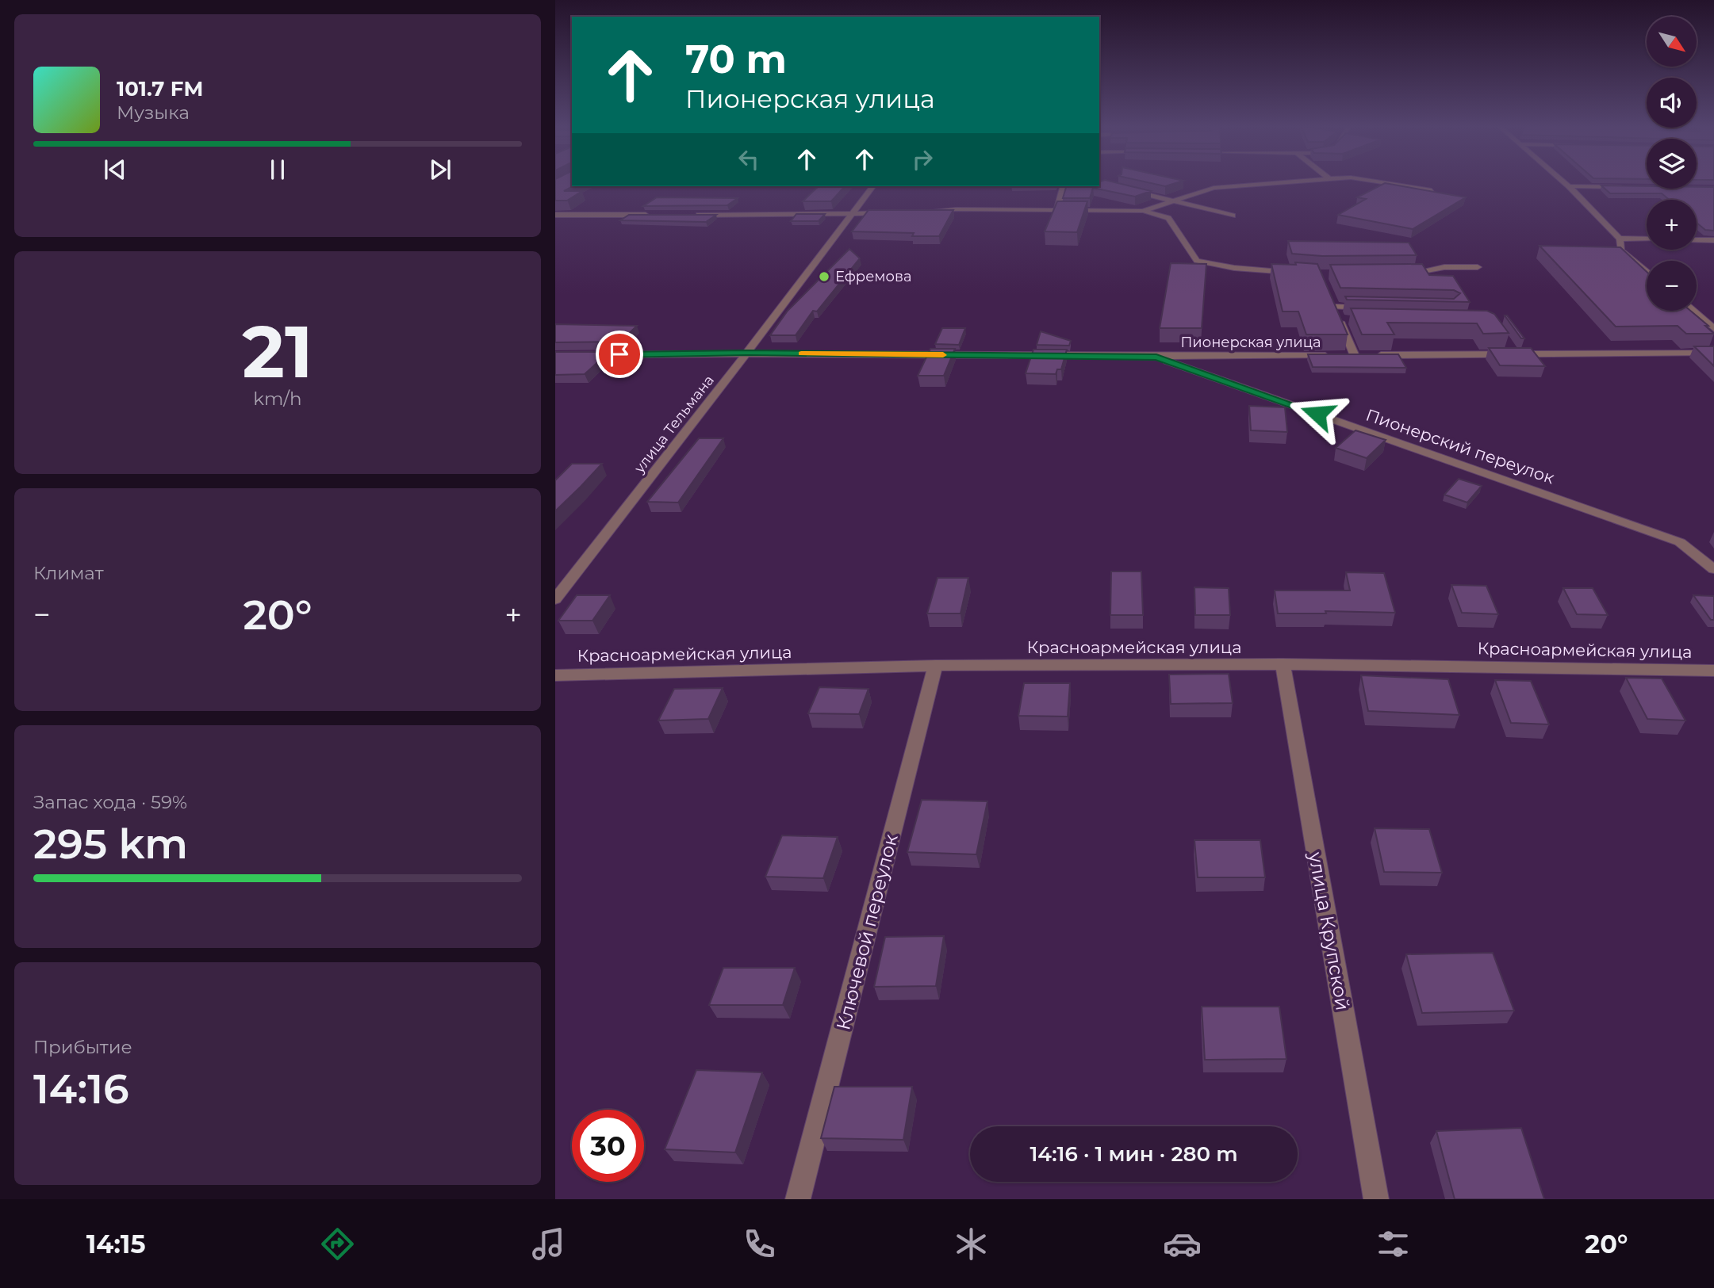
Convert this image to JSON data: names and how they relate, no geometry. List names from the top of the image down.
{
  "streets": {
    "street": [
      "Пионерская улица",
      "улица Тельмана",
      "Пионерский переулок",
      "Красноармейская улица",
      "улица Крупской",
      "Ключевой переулок"
    ]
  },
  "crossings": [
    ["Пионерская улица", "улица Тельмана"],
    ["Пионерская улица", "Пионерский переулок"],
    ["Красноармейская улица", "улица Крупской"],
    ["Красноармейская улица", "Ключевой переулок"]
  ],
  "places": ["Ефремова"],
  "north": "bottom right",
  "page": {
    "map_buttons": ["+", "−"],
    "turn": ["70 m", "Пионерская улица"],
    "song": ["101.7 FM", "Музыка"],
    "tile": [
      ["21", "km/h"],
      "Климат",
      ["Запас хода · 59%", "295 km"],
      ["Прибытие", "14:16"]
    ],
    "heat": ["−", "20°", "+"],
    "limit": "30",
    "trip": "14:16 · 1 мин · 280 m",
    "tabs": ["14:15", "20°"]
  }
}
